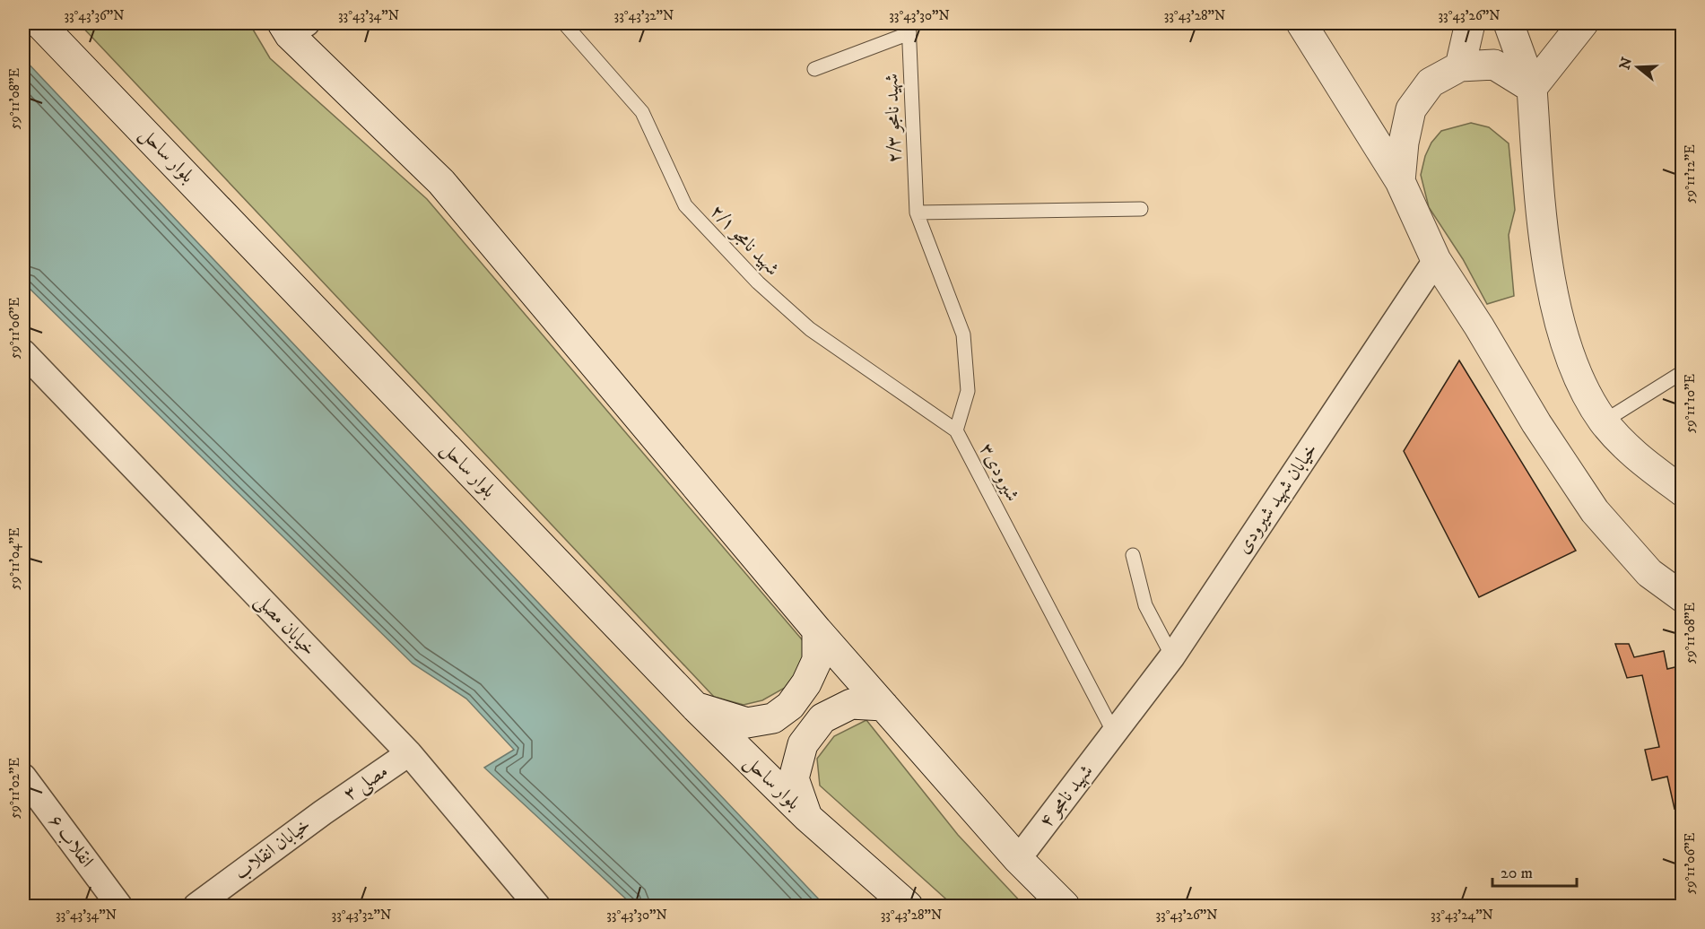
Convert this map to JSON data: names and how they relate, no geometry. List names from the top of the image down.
{
  "streets": {
    "main road": ["بلوار ساحل"],
    "street": [
      "خیابان شهید شیرودی",
      "خیابان مصلی",
      "مصلی ۳",
      "شهید نامجو ۴",
      "انقلاب ۶",
      "خیابان انقلاب"
    ],
    "lane": ["شهید نامجو ۲/۳", "شهید نامجو ۲/۱", "شیرودی۳"]
  },
  "crossings": [
    ["شهید نامجو ۲/۳", "شیرودی۳"],
    ["شهید نامجو ۲/۱", "شیرودی۳"],
    ["شیرودی۳", "خیابان شهید شیرودی"],
    ["شیرودی۳", "شهید نامجو ۴"],
    ["خیابان شهید شیرودی", "شهید نامجو ۴"],
    ["خیابان مصلی", "مصلی ۳"],
    ["مصلی ۳", "خیابان انقلاب"]
  ],
  "scale_bar": "20 m",
  "north": "left",
  "coordinates": [
    "33°43'36\"N",
    "33°43'34\"N",
    "33°43'32\"N",
    "33°43'30\"N",
    "33°43'28\"N",
    "33°43'26\"N",
    "59°11'08\"E",
    "59°11'12\"E",
    "59°11'06\"E",
    "59°11'10\"E",
    "59°11'04\"E",
    "59°11'02\"E",
    "33°43'24\"N"
  ]
}
